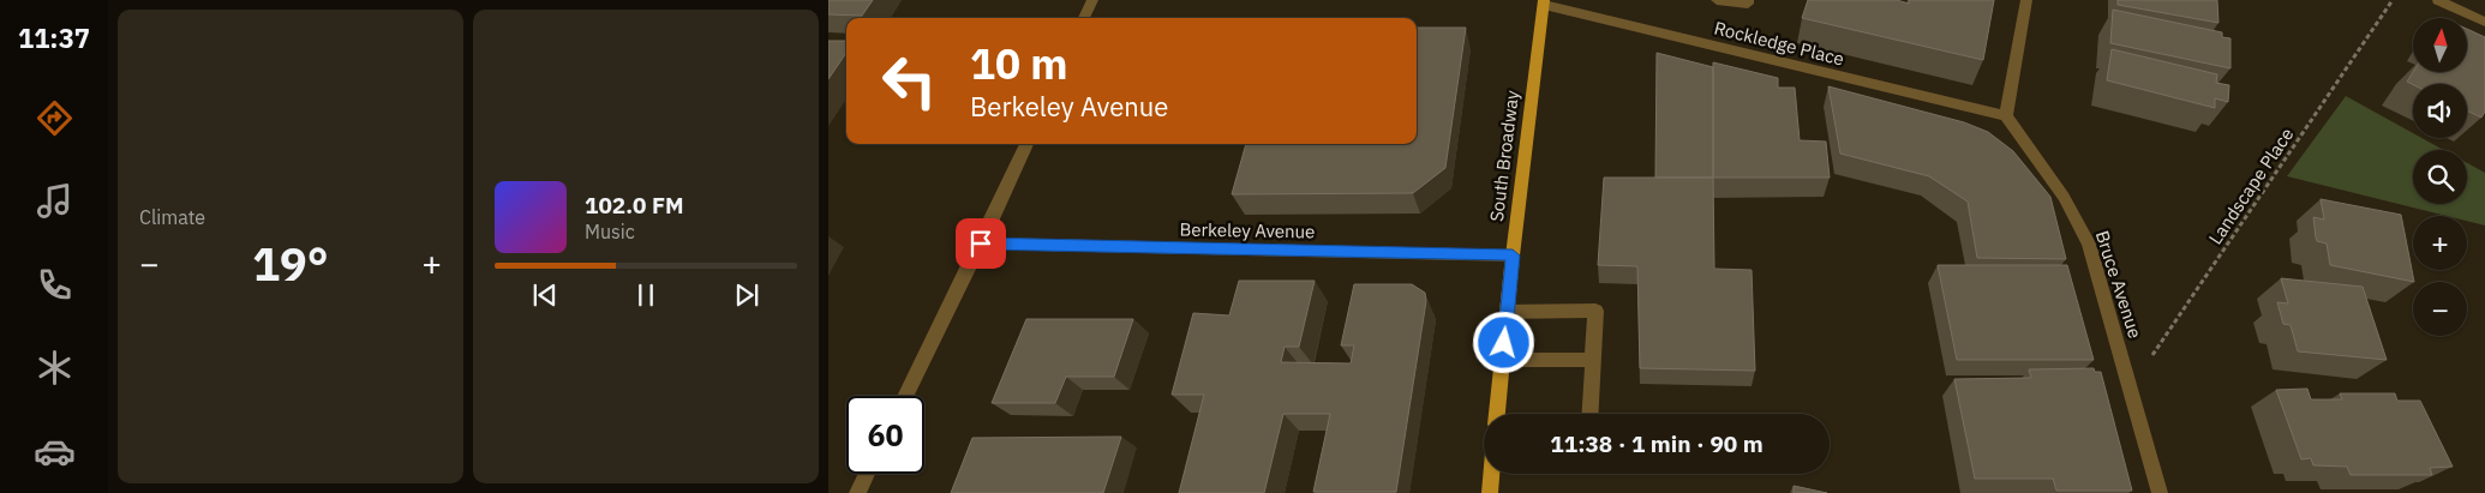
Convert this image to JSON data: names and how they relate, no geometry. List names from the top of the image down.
{
  "streets": {
    "main road": ["South Broadway"],
    "street": ["Rockledge Place", "Berkeley Avenue", "Bruce Avenue"],
    "path": ["Landscape Place"]
  },
  "crossings": [
    ["Rockledge Place", "South Broadway"],
    ["Rockledge Place", "Bruce Avenue"],
    ["South Broadway", "Berkeley Avenue"],
    ["Landscape Place", "Bruce Avenue"]
  ],
  "north": "top",
  "page": {
    "tabs": "11:37",
    "tile": "Climate",
    "map_buttons": ["+", "−"],
    "turn": ["10 m", "Berkeley Avenue"],
    "song": ["102.0 FM", "Music"],
    "heat": ["−", "19°", "+"],
    "limit": "60",
    "trip": "11:38 · 1 min · 90 m"
  }
}
